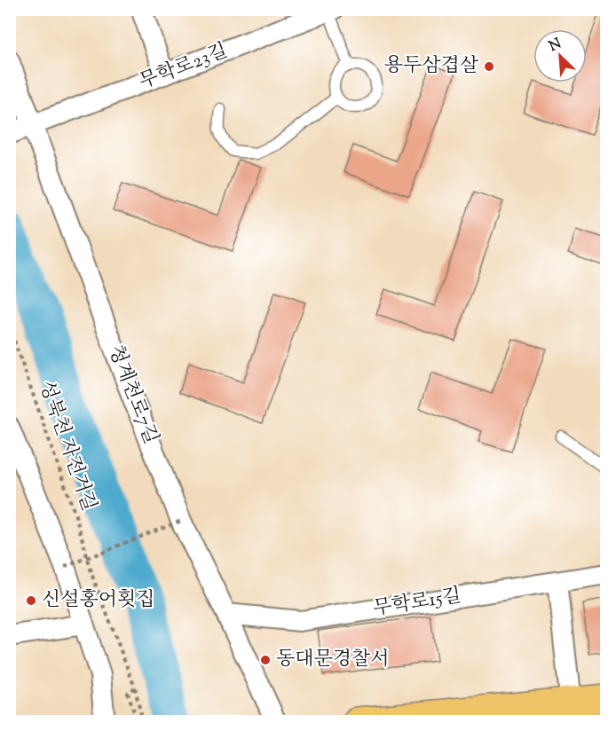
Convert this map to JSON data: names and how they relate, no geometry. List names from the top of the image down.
{
  "streets": {
    "street": ["무학로23길", "청계천로7길", "무학로15길"],
    "path": ["성북천 자전거길"]
  },
  "crossings": [
    ["무학로23길", "청계천로7길"],
    ["청계천로7길", "무학로15길"]
  ],
  "places": ["용두삼겹살", "신설홍어횟집", "동대문경찰서"],
  "north": "top left"
}
